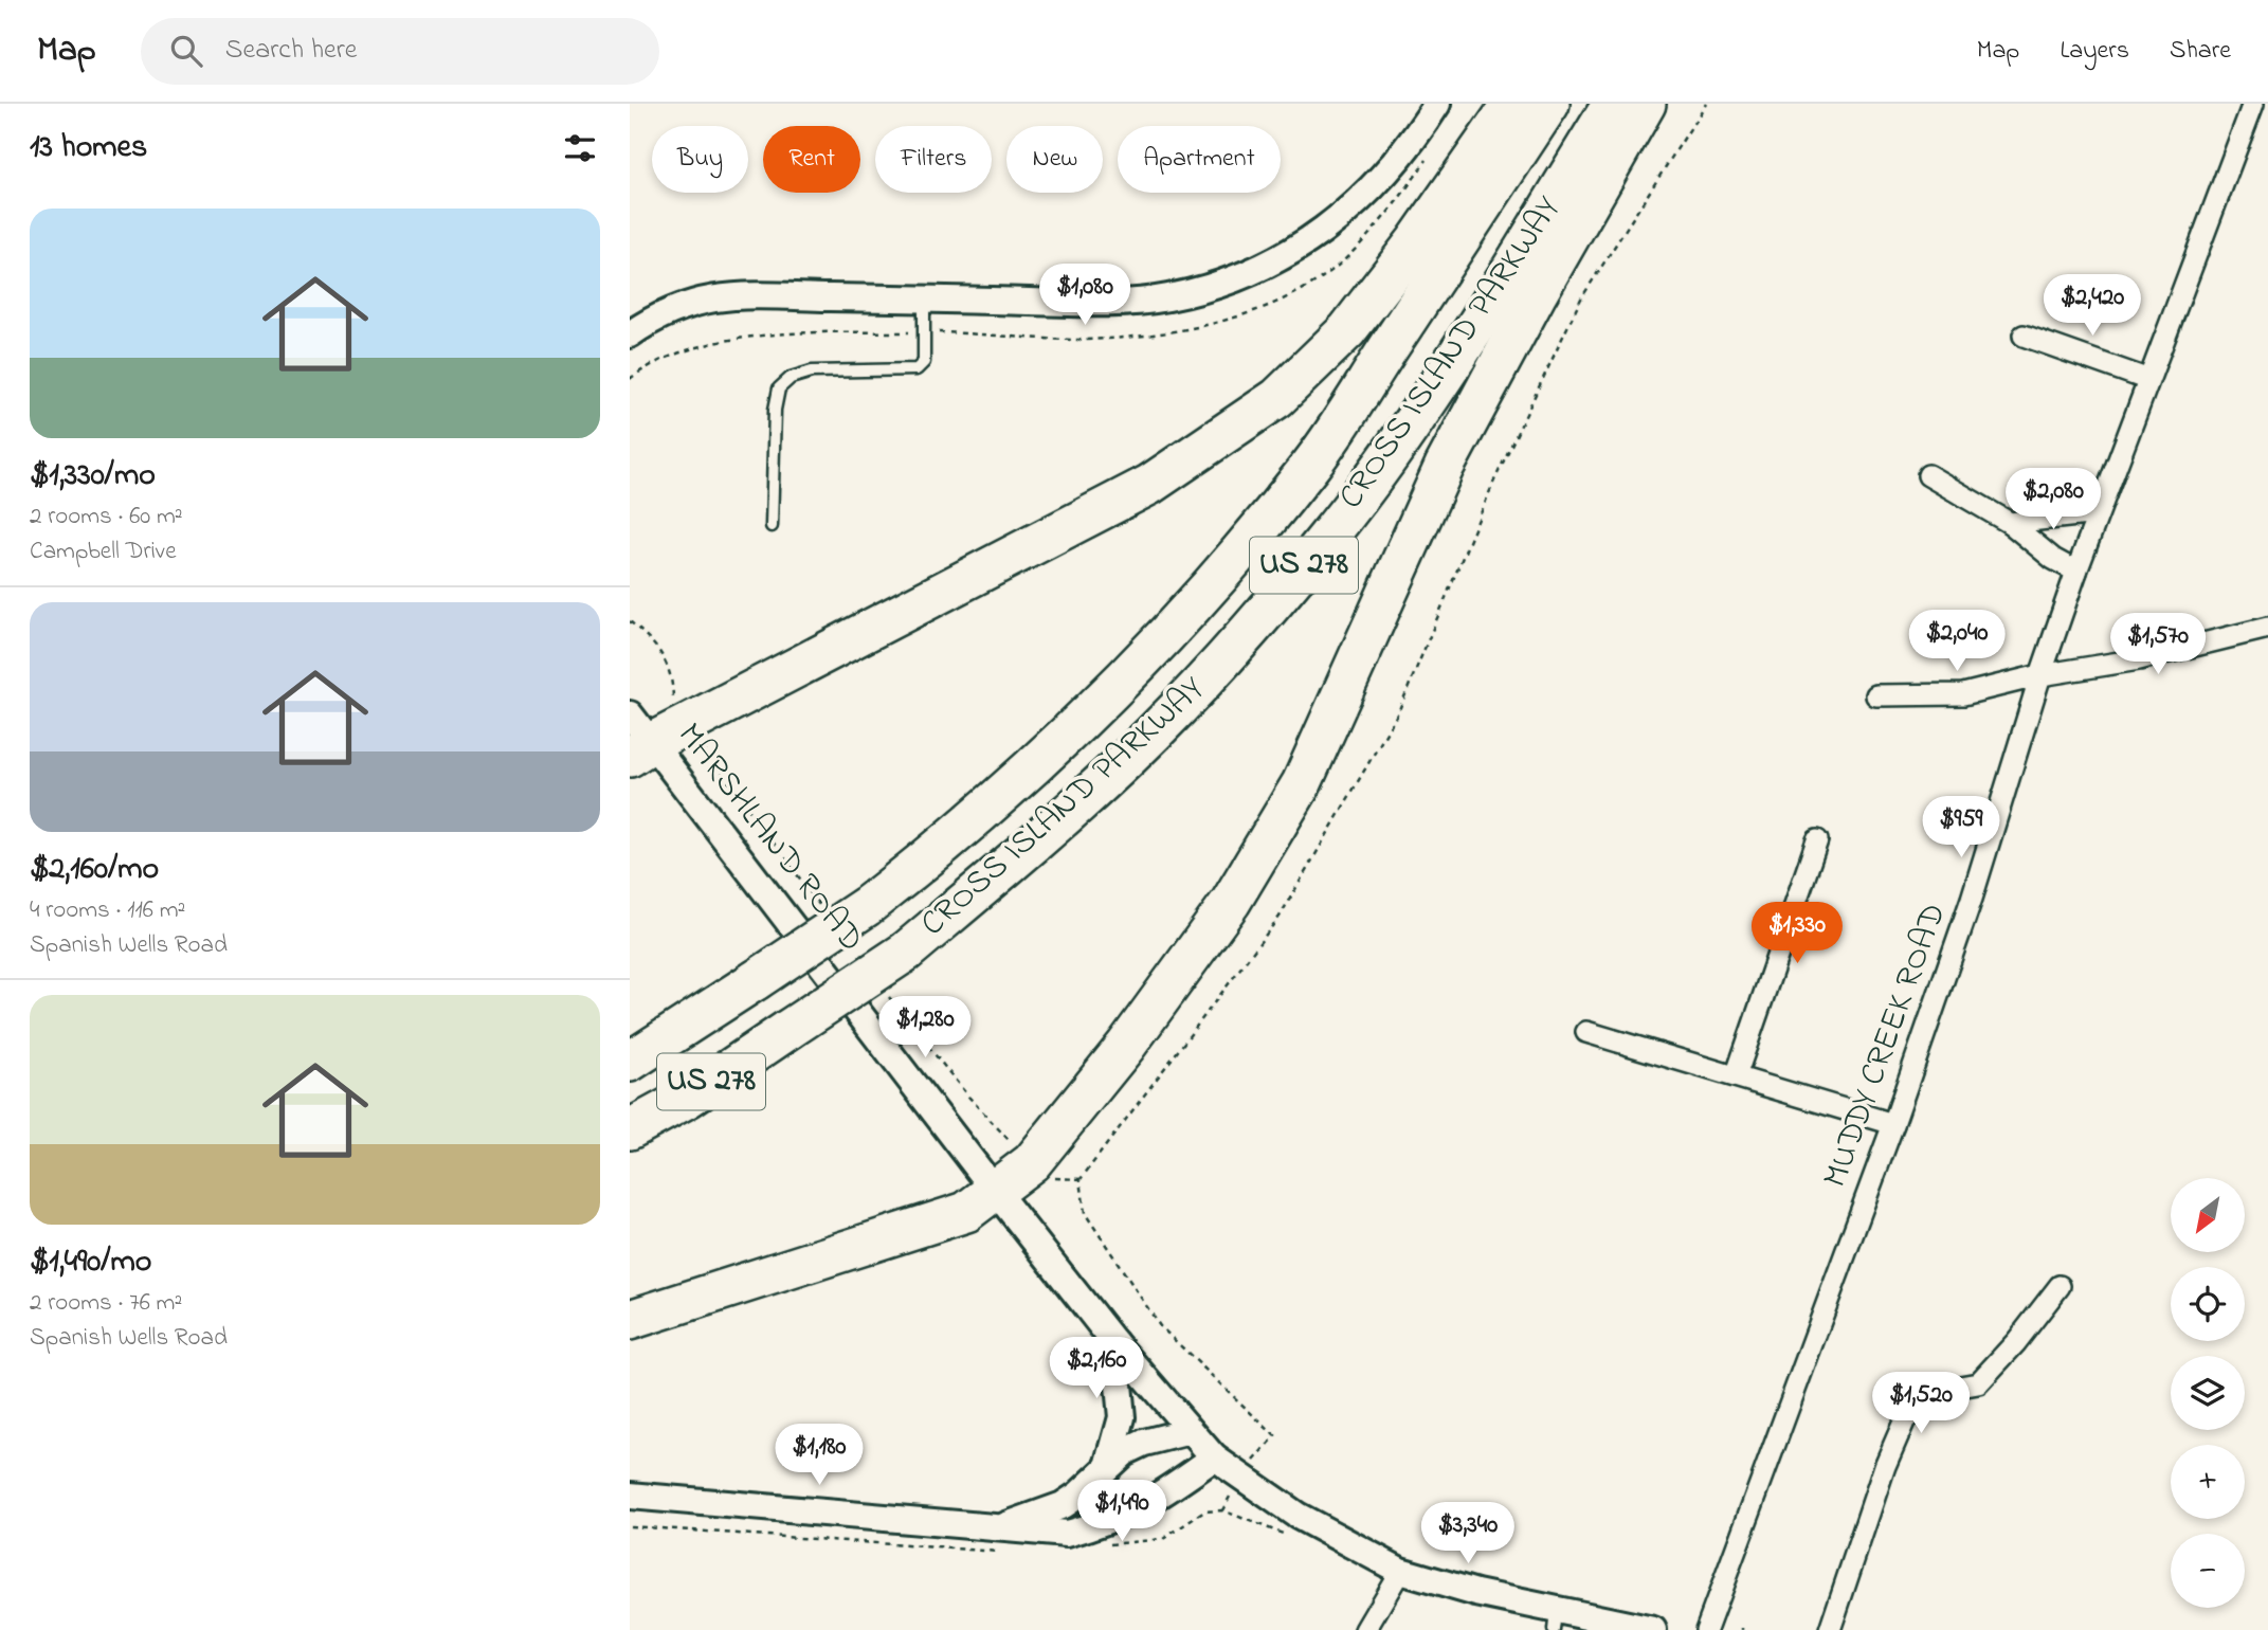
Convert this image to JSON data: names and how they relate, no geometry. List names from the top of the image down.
{
  "streets": {
    "highway": ["CROSS ISLAND PARKWAY", "US 278"],
    "street": ["MARSHLAND ROAD", "MUDDY CREEK ROAD"]
  },
  "north": "bottom left",
  "page": {
    "header": "Map",
    "search": "Search here",
    "nav": ["Map", "Layers", "Share"],
    "heading": "13 homes",
    "chip": [
      "Buy",
      "Rent",
      "Filters",
      "New",
      "Apartment"
    ],
    "list": [
      {
        "name": "$1,330/mo",
        "note": "2 rooms · 60 m² · Campbell Drive"
      },
      {
        "name": "$2,160/mo",
        "note": "4 rooms · 116 m² · Spanish Wells Road"
      },
      {
        "name": "$1,490/mo",
        "note": "2 rooms · 76 m² · Spanish Wells Road"
      }
    ],
    "price": [
      "$1,080",
      "$2,420",
      "$2,080",
      "$2,040",
      "$1,570",
      "$959",
      "$1,330",
      "$1,280",
      "$2,160",
      "$1,520",
      "$1,180",
      "$1,490",
      "$3,340"
    ],
    "map_buttons": ["+", "−"]
  }
}
